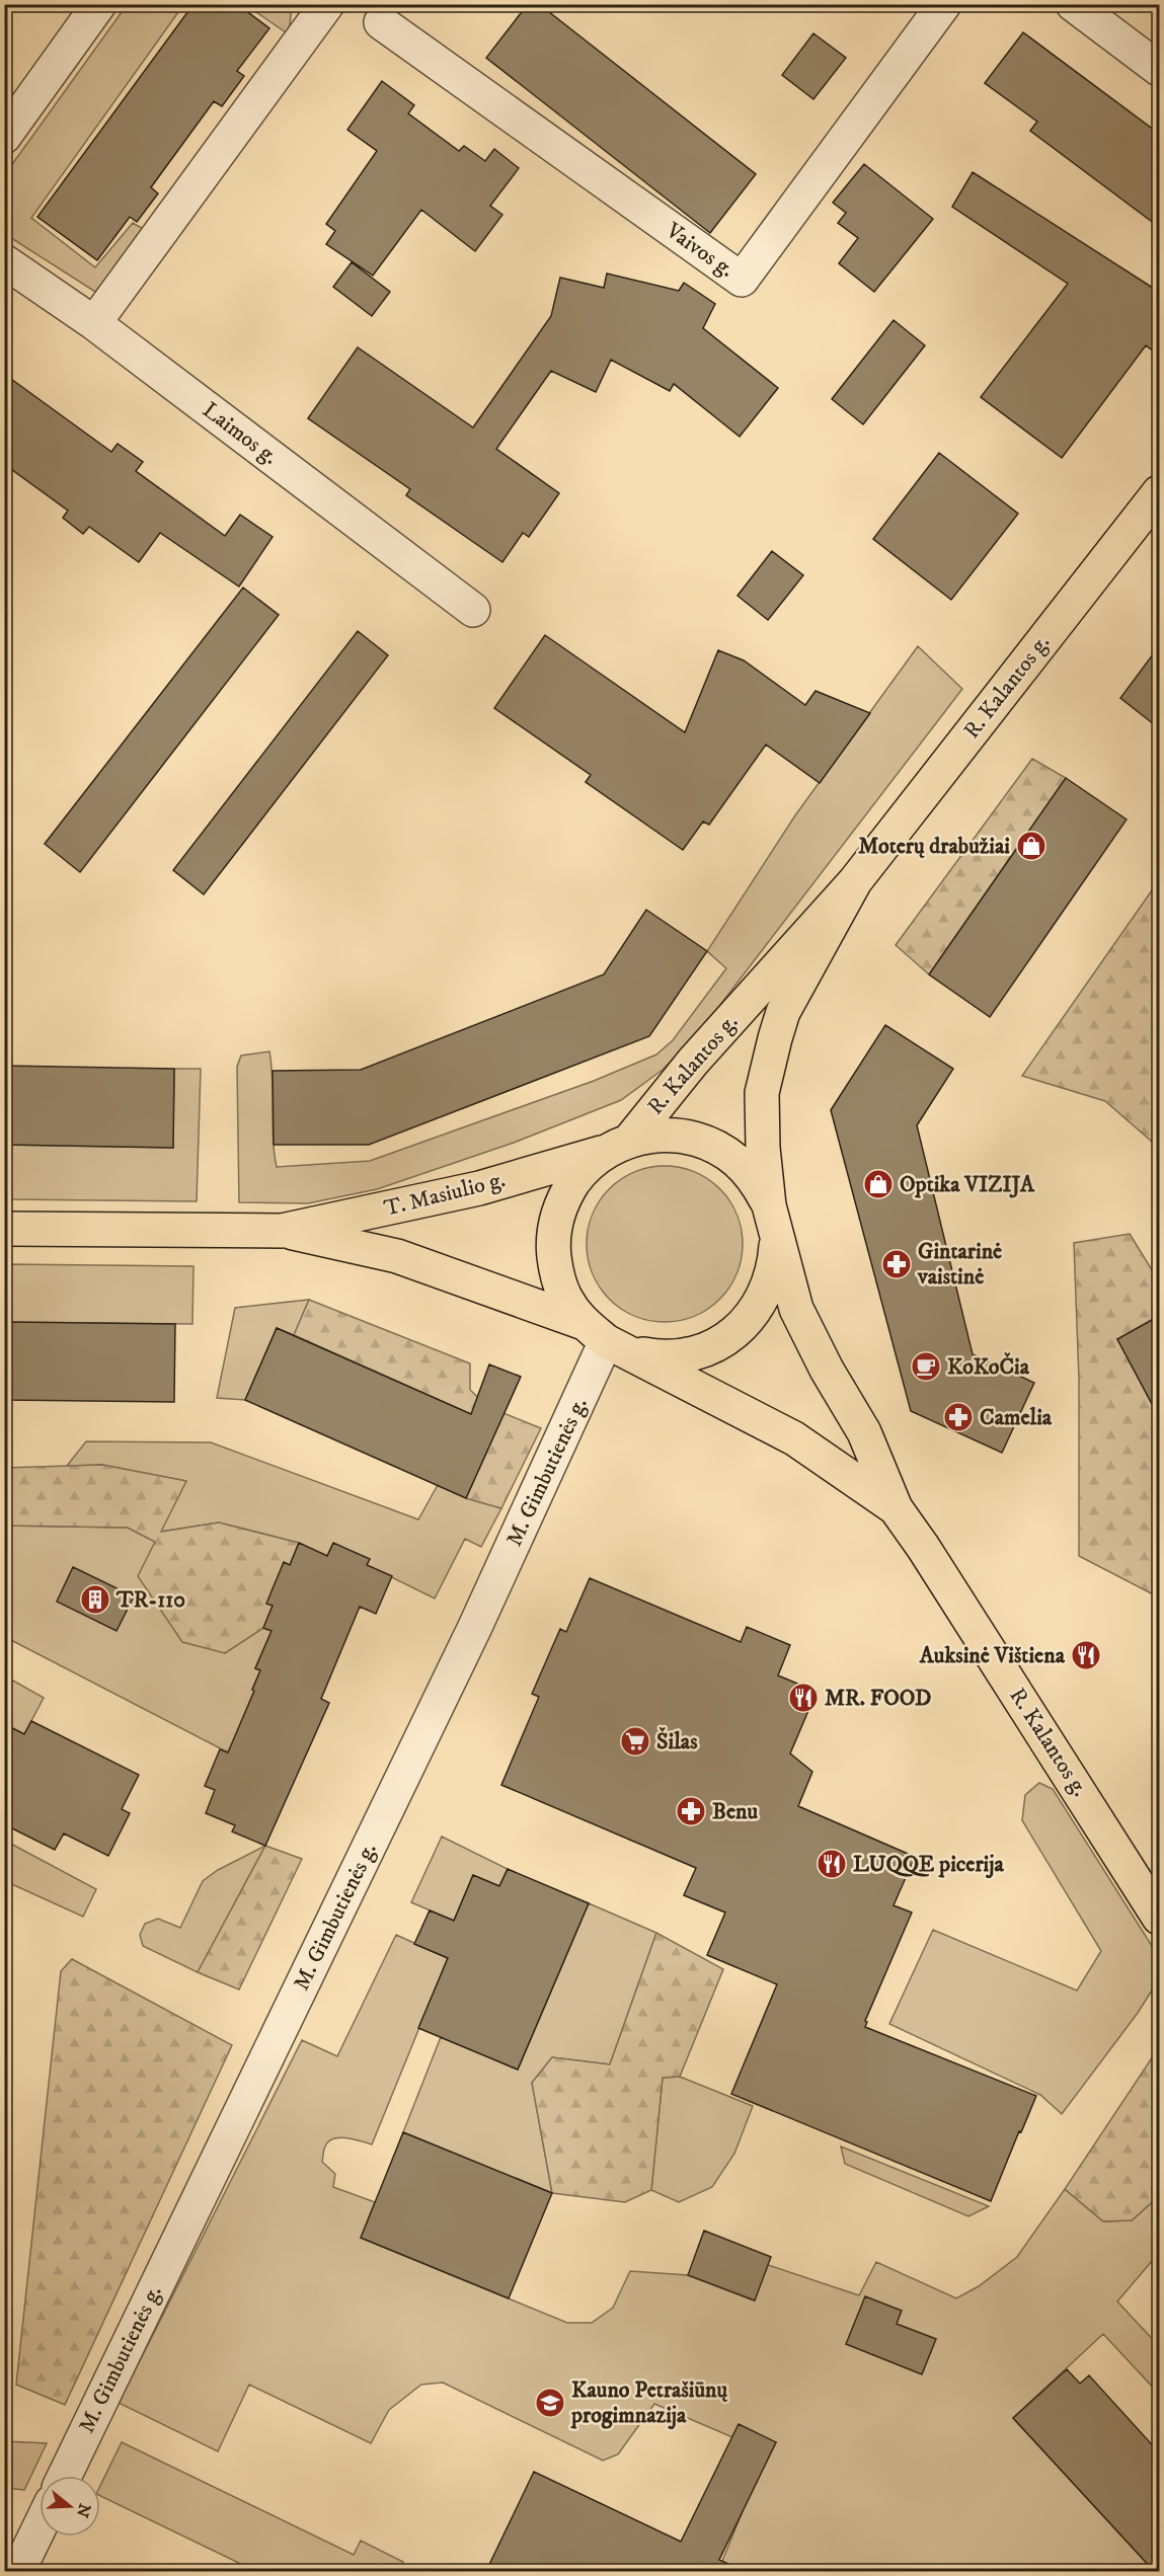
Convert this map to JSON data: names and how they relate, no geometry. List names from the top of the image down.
{
  "streets": {
    "main road": ["R. Kalantos g.", "T. Masiulio g."],
    "street": ["Vaivos g.", "Laimos g.", "M. Gimbutienės g."]
  },
  "crossings": [
    ["R. Kalantos g.", "T. Masiulio g."],
    ["R. Kalantos g.", "M. Gimbutienės g."],
    ["T. Masiulio g.", "M. Gimbutienės g."]
  ],
  "places": {
    "shop": ["Moterų drabužiai", "Optika VIZIJA"],
    "pharmacy": ["Gintarinė vaistinė", "Camelia", "Benu"],
    "cafe": ["KoKoČia"],
    "building": ["TR-110"],
    "restaurant": ["Auksinė Vištiena", "MR. FOOD", "LUQQE picerija"],
    "supermarket": ["Šilas"],
    "school or university": ["Kauno Petrašiūnų progimnazija"]
  },
  "north": "right"
}
